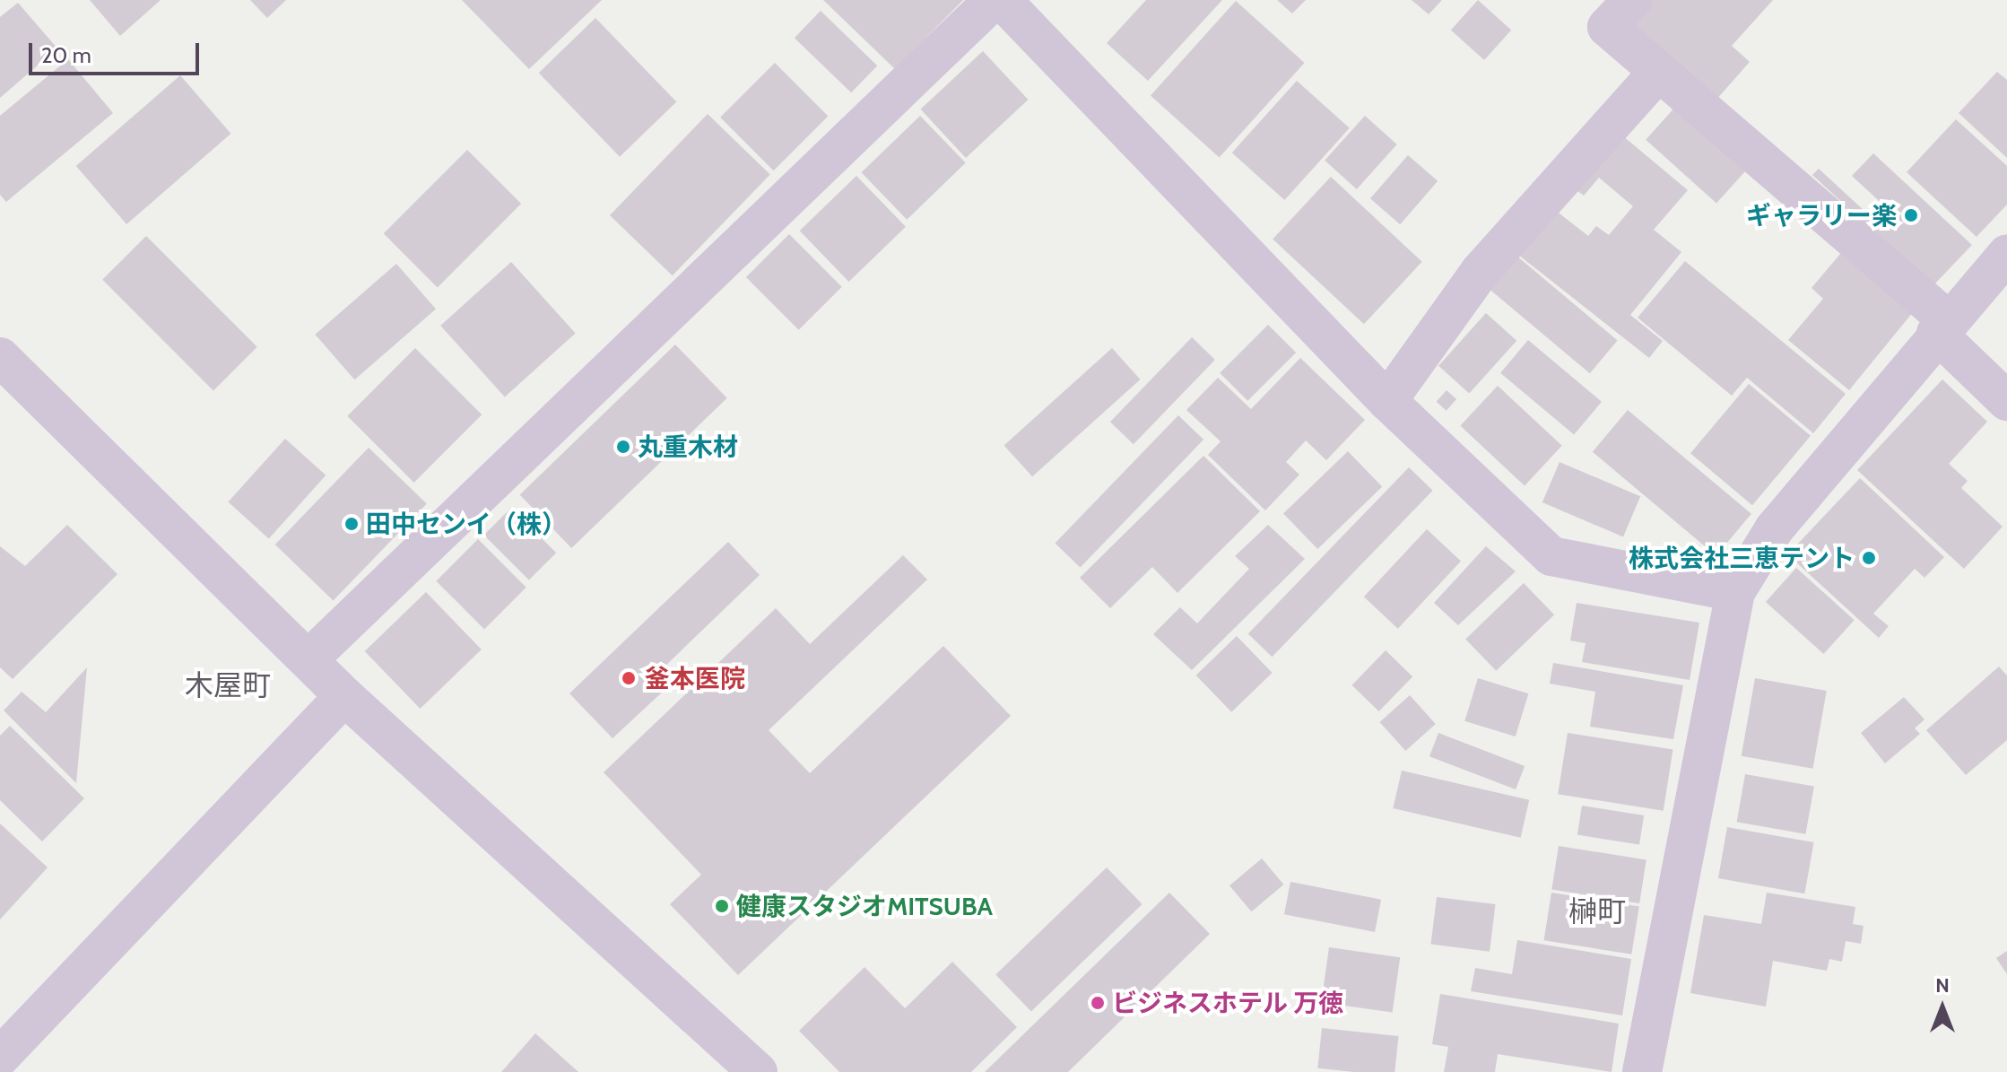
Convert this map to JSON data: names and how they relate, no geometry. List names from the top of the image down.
{
  "districts": ["木屋町", "榊町"],
  "places": [
    "ギャラリー楽",
    "丸重木材",
    "田中センイ（株）",
    "株式会社三恵テント",
    "釜本医院",
    "健康スタジオMITSUBA",
    "ビジネスホテル 万徳"
  ],
  "scale_bar": "20 m",
  "north": "top"
}
